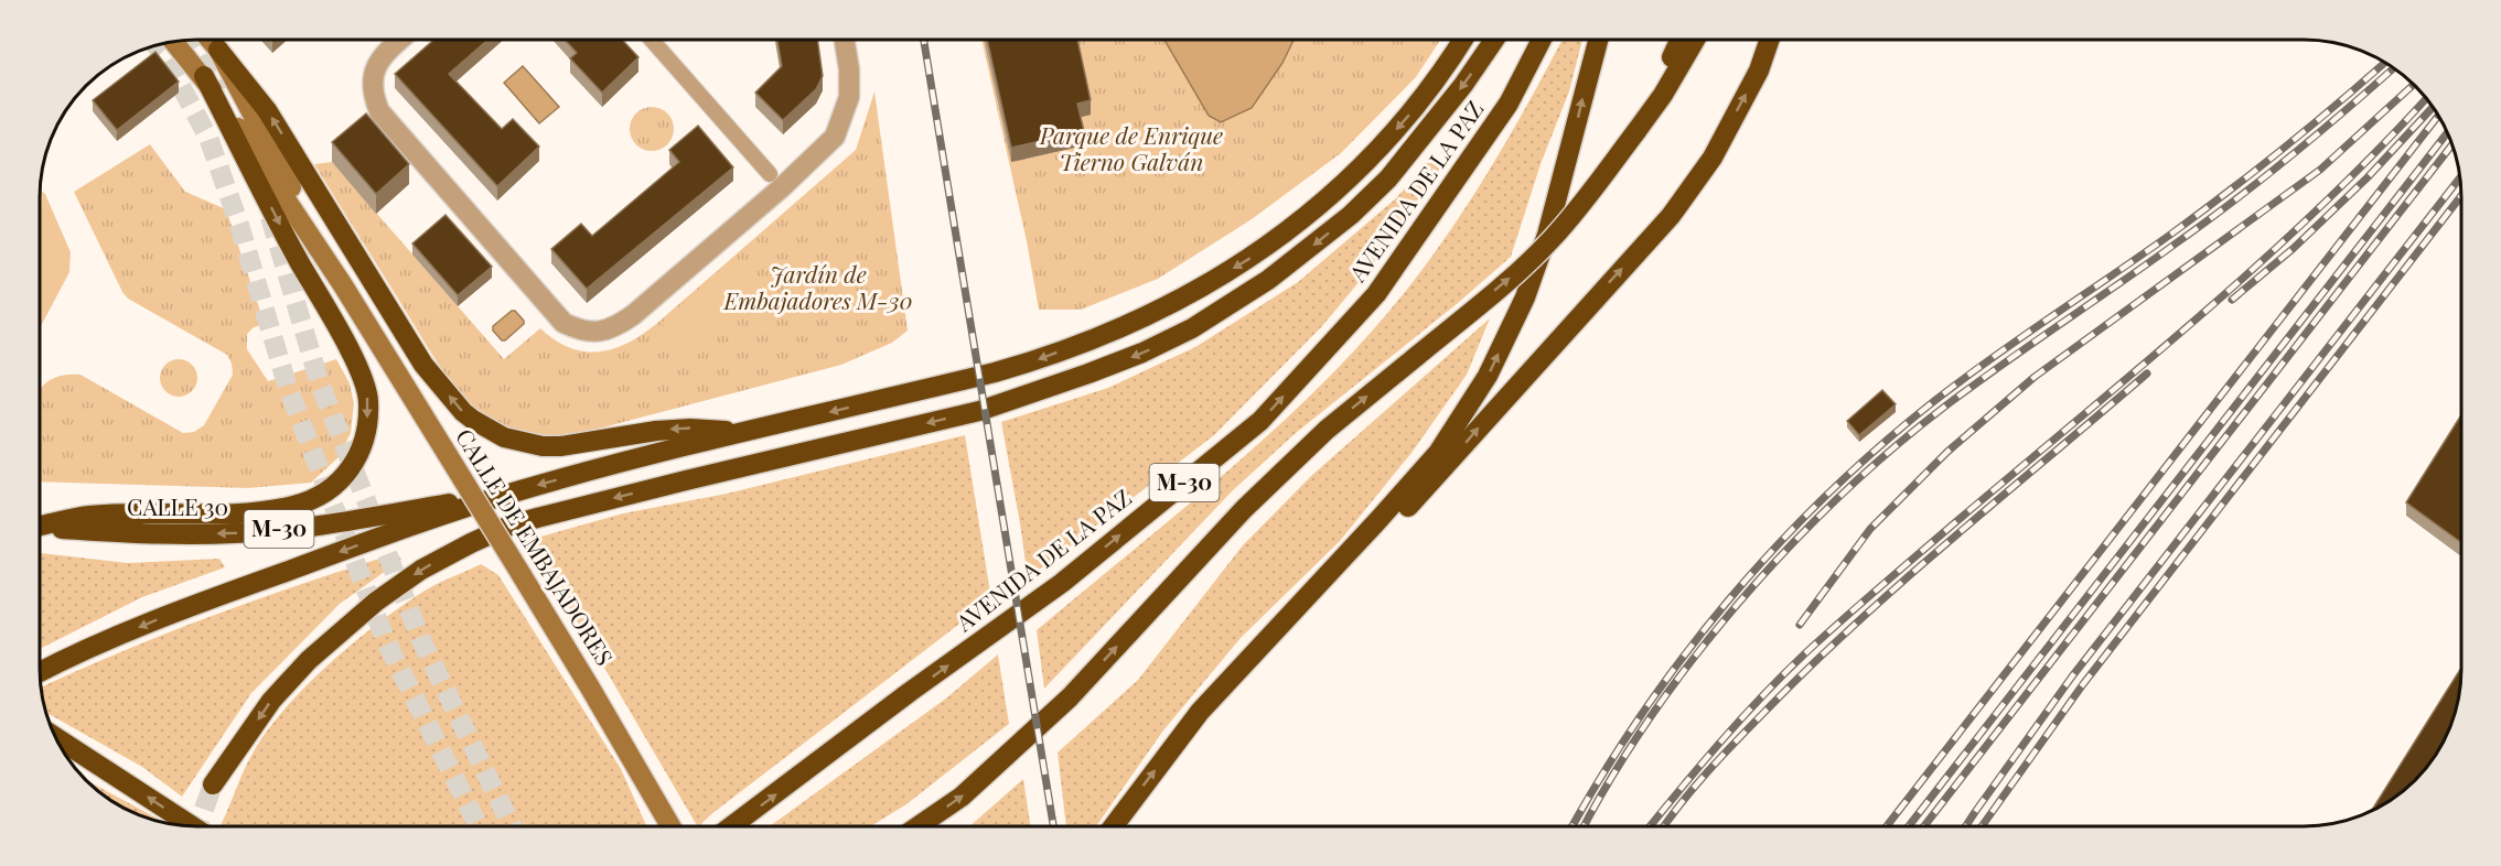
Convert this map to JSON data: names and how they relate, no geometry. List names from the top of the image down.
{
  "streets": {
    "highway": ["AVENIDA DE LA PAZ", "M-30", "CALLE 30"],
    "main road": ["CALLE DE EMBAJADORES"]
  },
  "crossings": [
    ["AVENIDA DE LA PAZ", "CALLE 30"]
  ],
  "parks": ["Parque de Enrique Tierno Galván", "Jardín de Embajadores M-30"]
}
